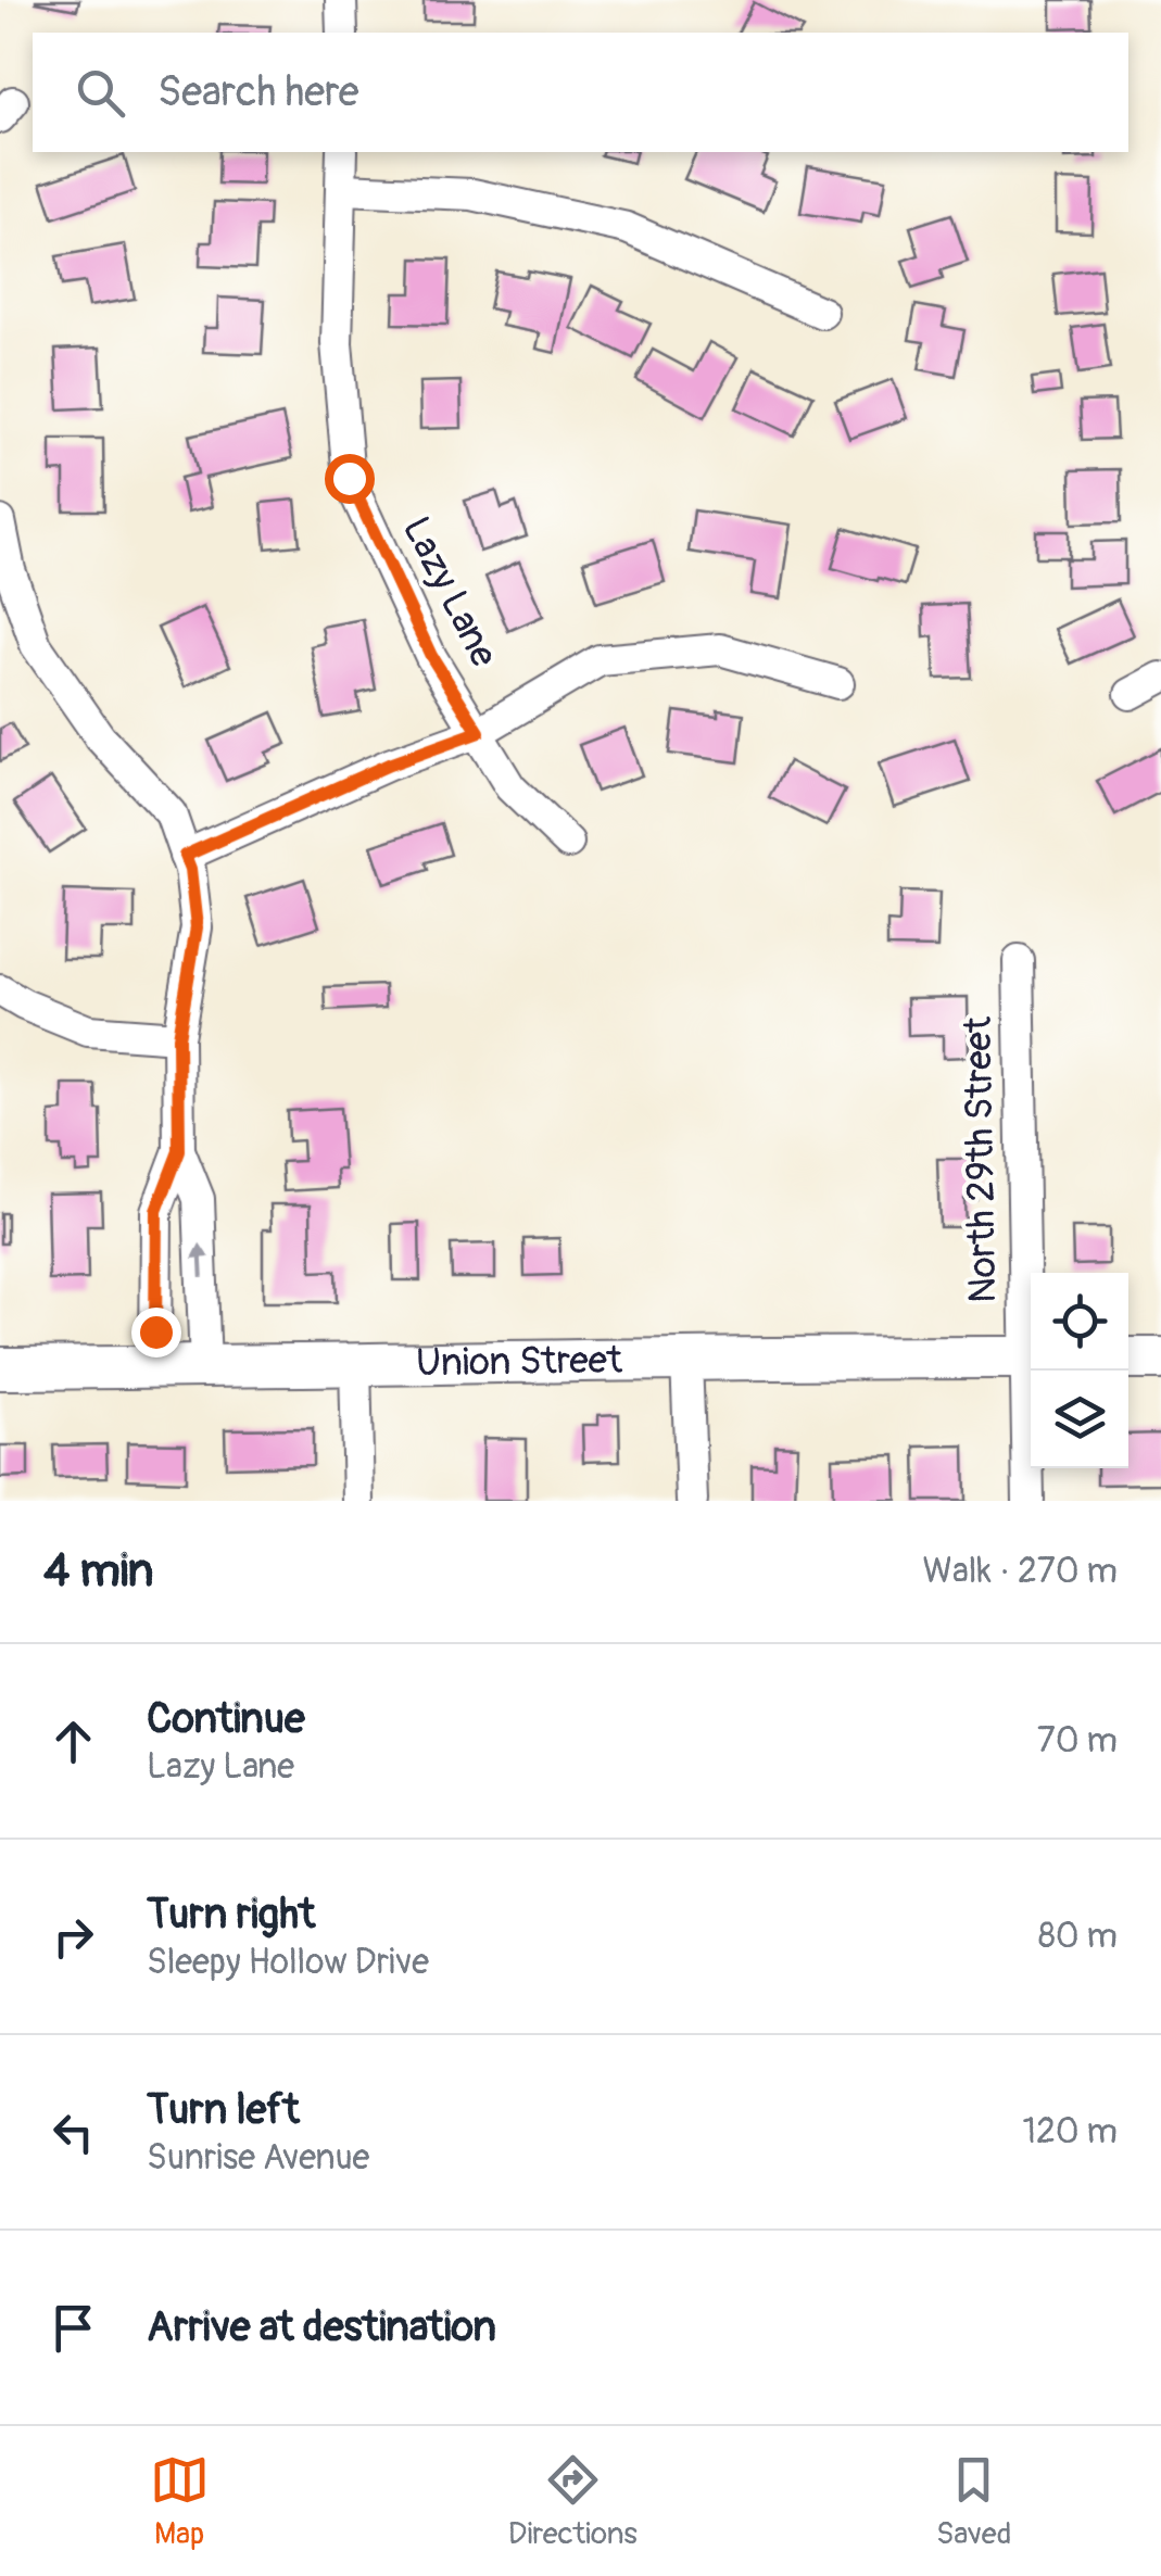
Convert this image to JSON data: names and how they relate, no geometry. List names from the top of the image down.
{
  "streets": {
    "main road": ["Union Street"],
    "street": ["Lazy Lane", "North 29th Street"]
  },
  "page": {
    "search": "Search here",
    "heading": ["4 min", "Walk · 270 m"],
    "list": [
      ["Continue", "Lazy Lane", "70 m"],
      ["Turn right", "Sleepy Hollow Drive", "80 m"],
      ["Turn left", "Sunrise Avenue", "120 m"],
      "Arrive at destination"
    ],
    "nav": ["Map", "Directions", "Saved"]
  }
}
